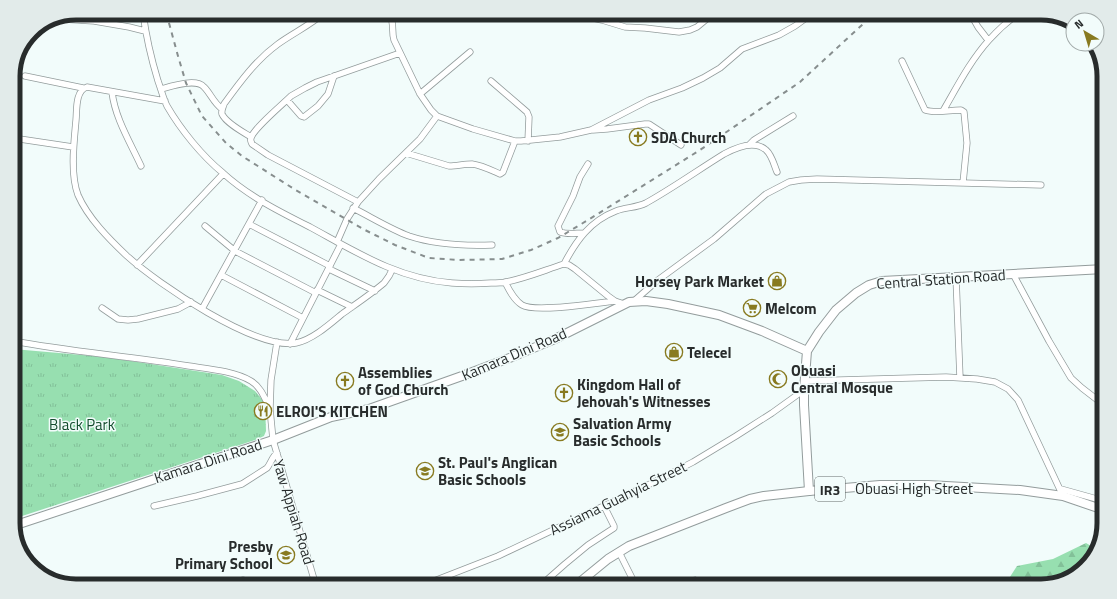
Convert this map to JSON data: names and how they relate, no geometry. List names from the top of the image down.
{
  "streets": {
    "street": [
      "Central Station Road",
      "Kamara Dini Road",
      "Obuasi High Street",
      "IR3",
      "Assiama Guahyia Street",
      "Yaw Appiah Road"
    ]
  },
  "crossings": [
    ["Central Station Road", "Kamara Dini Road"],
    ["Kamara Dini Road", "Yaw Appiah Road"]
  ],
  "parks": ["Black Park"],
  "places": {
    "church": ["SDA Church", "Assemblies of God Church", "Kingdom Hall of Jehovah's Witnesses"],
    "shop": ["Horsey Park Market", "Telecel"],
    "supermarket": ["Melcom"],
    "mosque": ["Obuasi Central Mosque"],
    "restaurant": ["ELROI'S KITCHEN"],
    "school or university": ["Salvation Army Basic Schools", "St. Paul's Anglican Basic Schools", "Presby Primary School"]
  },
  "north": "top left"
}
